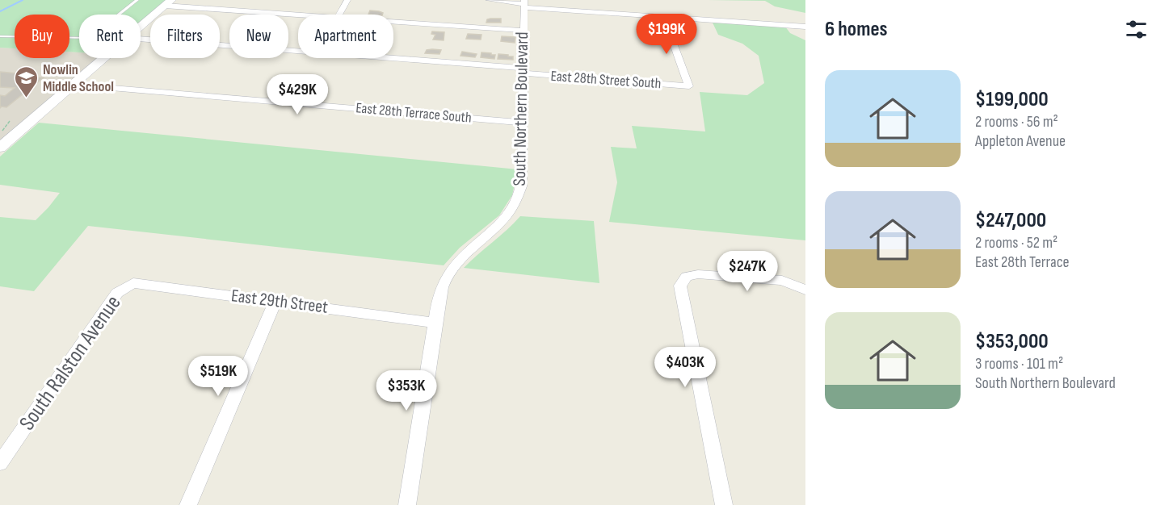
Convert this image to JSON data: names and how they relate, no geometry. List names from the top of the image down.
{
  "streets": {
    "street": [
      "East 28th Street South",
      "South Northern Boulevard",
      "East 28th Terrace South",
      "East 29th Street",
      "South Ralston Avenue"
    ]
  },
  "crossings": [
    ["East 28th Street South", "South Northern Boulevard"],
    ["South Northern Boulevard", "East 28th Terrace South"],
    ["South Northern Boulevard", "East 29th Street"],
    ["East 29th Street", "South Ralston Avenue"]
  ],
  "places": {
    "school or university": ["Nowlin Middle School"]
  },
  "page": {
    "heading": "6 homes",
    "price": [
      "$199K",
      "$429K",
      "$247K",
      "$403K",
      "$519K",
      "$353K"
    ],
    "chip": [
      "Buy",
      "Rent",
      "Filters",
      "New",
      "Apartment"
    ],
    "list": [
      {
        "name": "$199,000",
        "note": "2 rooms · 56 m² · Appleton Avenue"
      },
      {
        "name": "$247,000",
        "note": "2 rooms · 52 m² · East 28th Terrace"
      },
      {
        "name": "$353,000",
        "note": "3 rooms · 101 m² · South Northern Boulevard"
      }
    ]
  }
}
